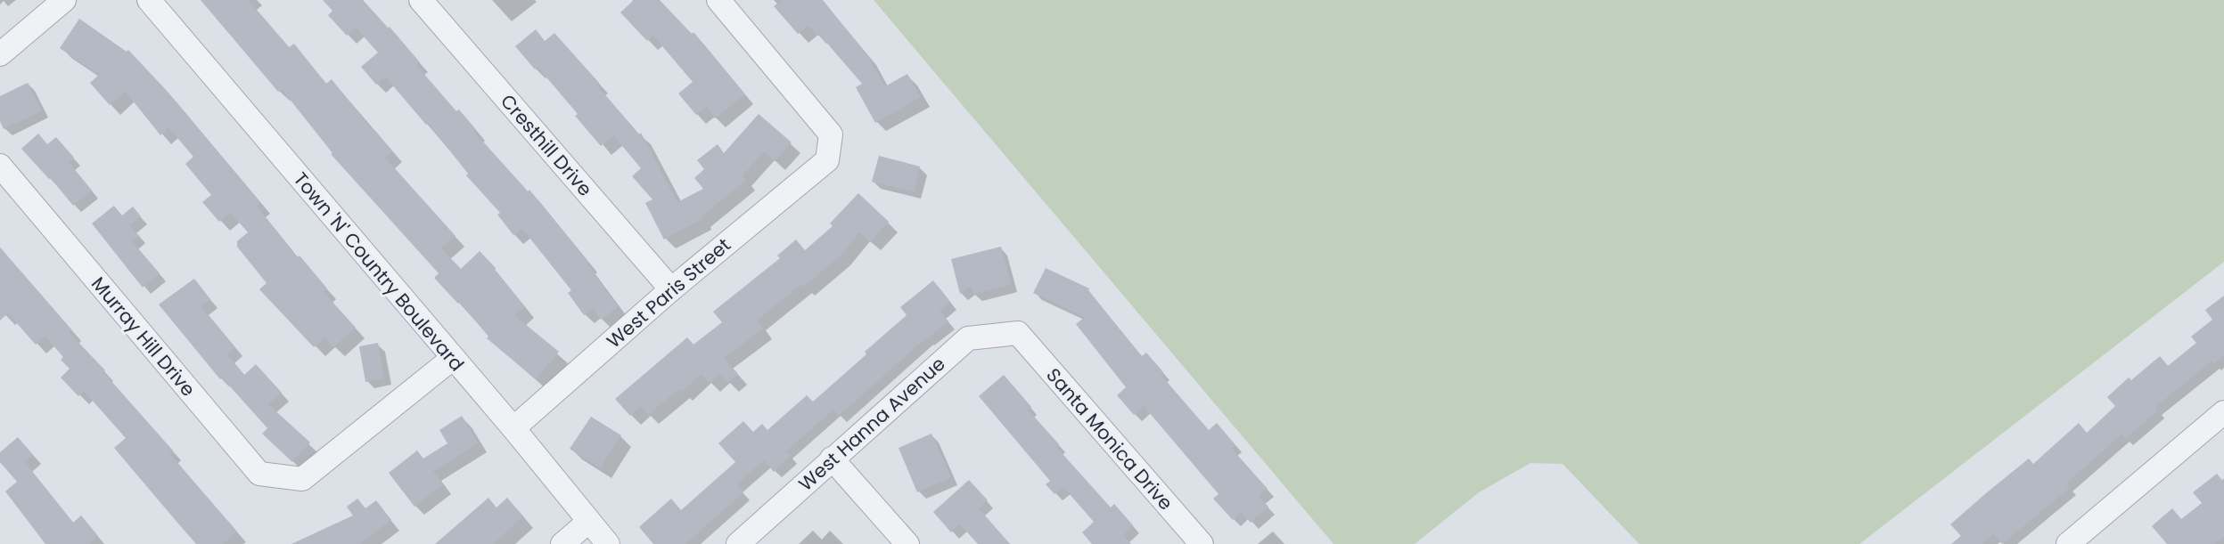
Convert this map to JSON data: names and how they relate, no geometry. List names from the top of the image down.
{
  "streets": {
    "street": [
      "Cresthill Drive",
      "Town 'N' Country Boulevard",
      "West Paris Street",
      "Murray Hill Drive",
      "West Hanna Avenue",
      "Santa Monica Drive"
    ]
  },
  "crossings": [
    ["Cresthill Drive", "West Paris Street"],
    ["Town 'N' Country Boulevard", "West Paris Street"],
    ["Town 'N' Country Boulevard", "Murray Hill Drive"],
    ["West Hanna Avenue", "Santa Monica Drive"]
  ]
}
